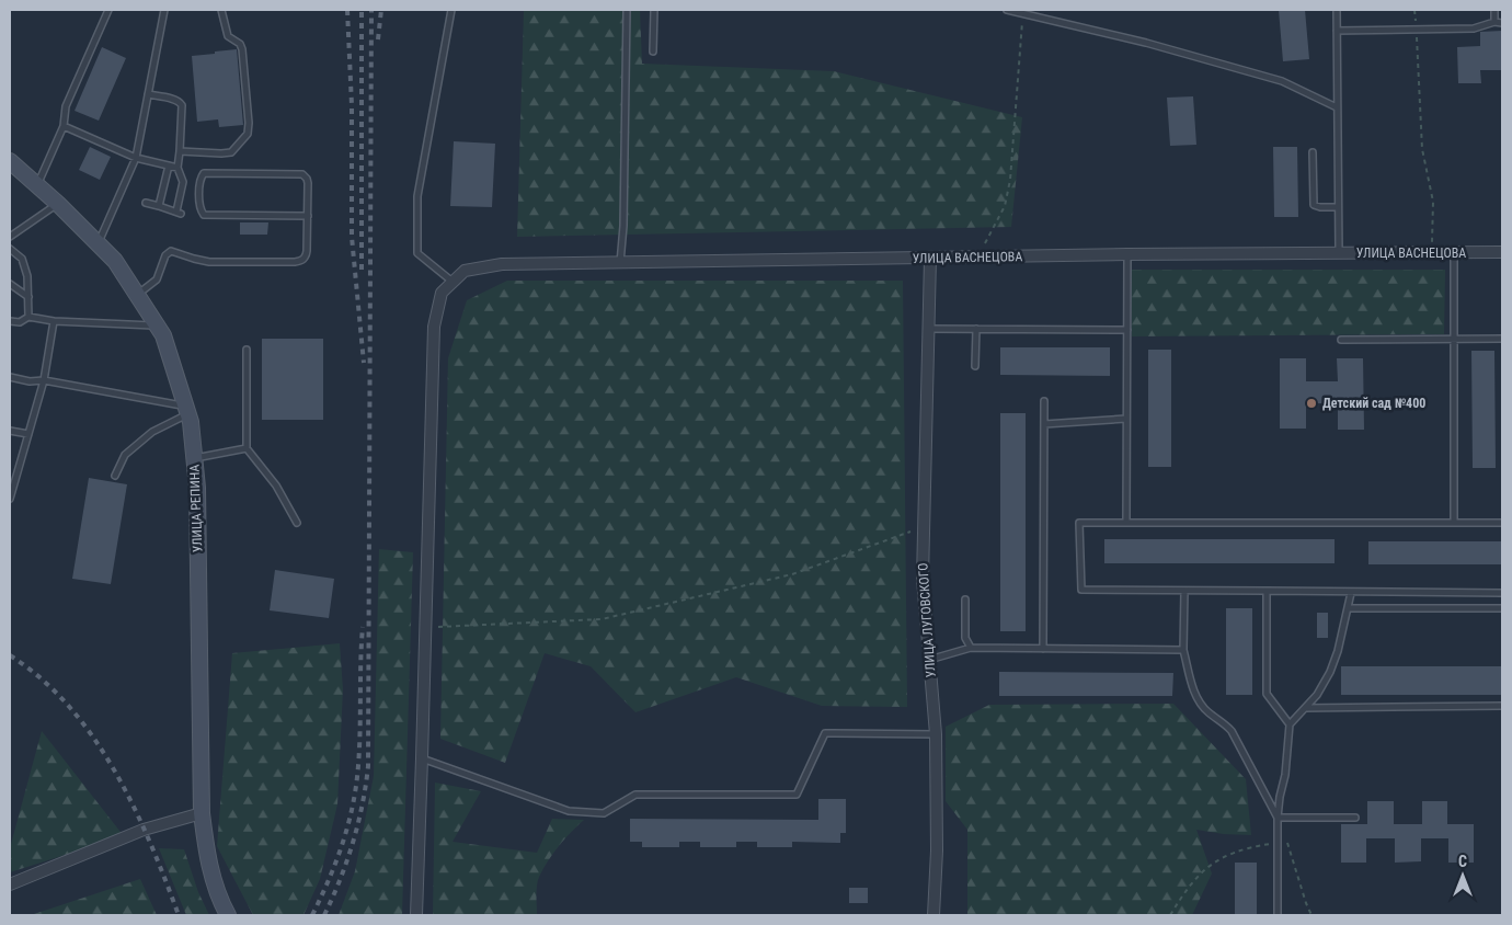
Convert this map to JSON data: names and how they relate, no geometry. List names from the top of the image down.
{
  "streets": {
    "street": ["УЛИЦА ВАСНЕЦОВА", "УЛИЦА РЕПИНА", "УЛИЦА ЛУГОВСКОГО"]
  },
  "crossings": [
    ["УЛИЦА ВАСНЕЦОВА", "УЛИЦА ЛУГОВСКОГО"]
  ],
  "places": ["Детский сад №400"],
  "north": "top"
}
